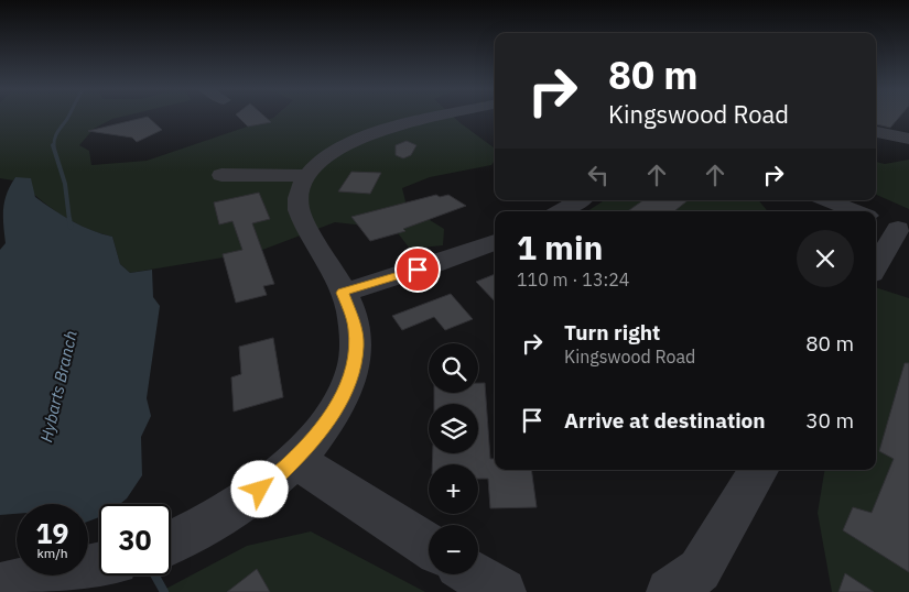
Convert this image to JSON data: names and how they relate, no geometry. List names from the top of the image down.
{
  "water": ["Hybarts Branch"],
  "page": {
    "turn": ["80 m", "Kingswood Road"],
    "heading": ["1 min", "110 m · 13:24"],
    "list": [
      {
        "name": "Turn right",
        "note": "Kingswood Road",
        "value": "80 m"
      },
      {
        "name": "Arrive at destination",
        "value": "30 m"
      }
    ],
    "map_buttons": ["+", "−"],
    "speed": "19 km/h",
    "limit": "30"
  }
}
